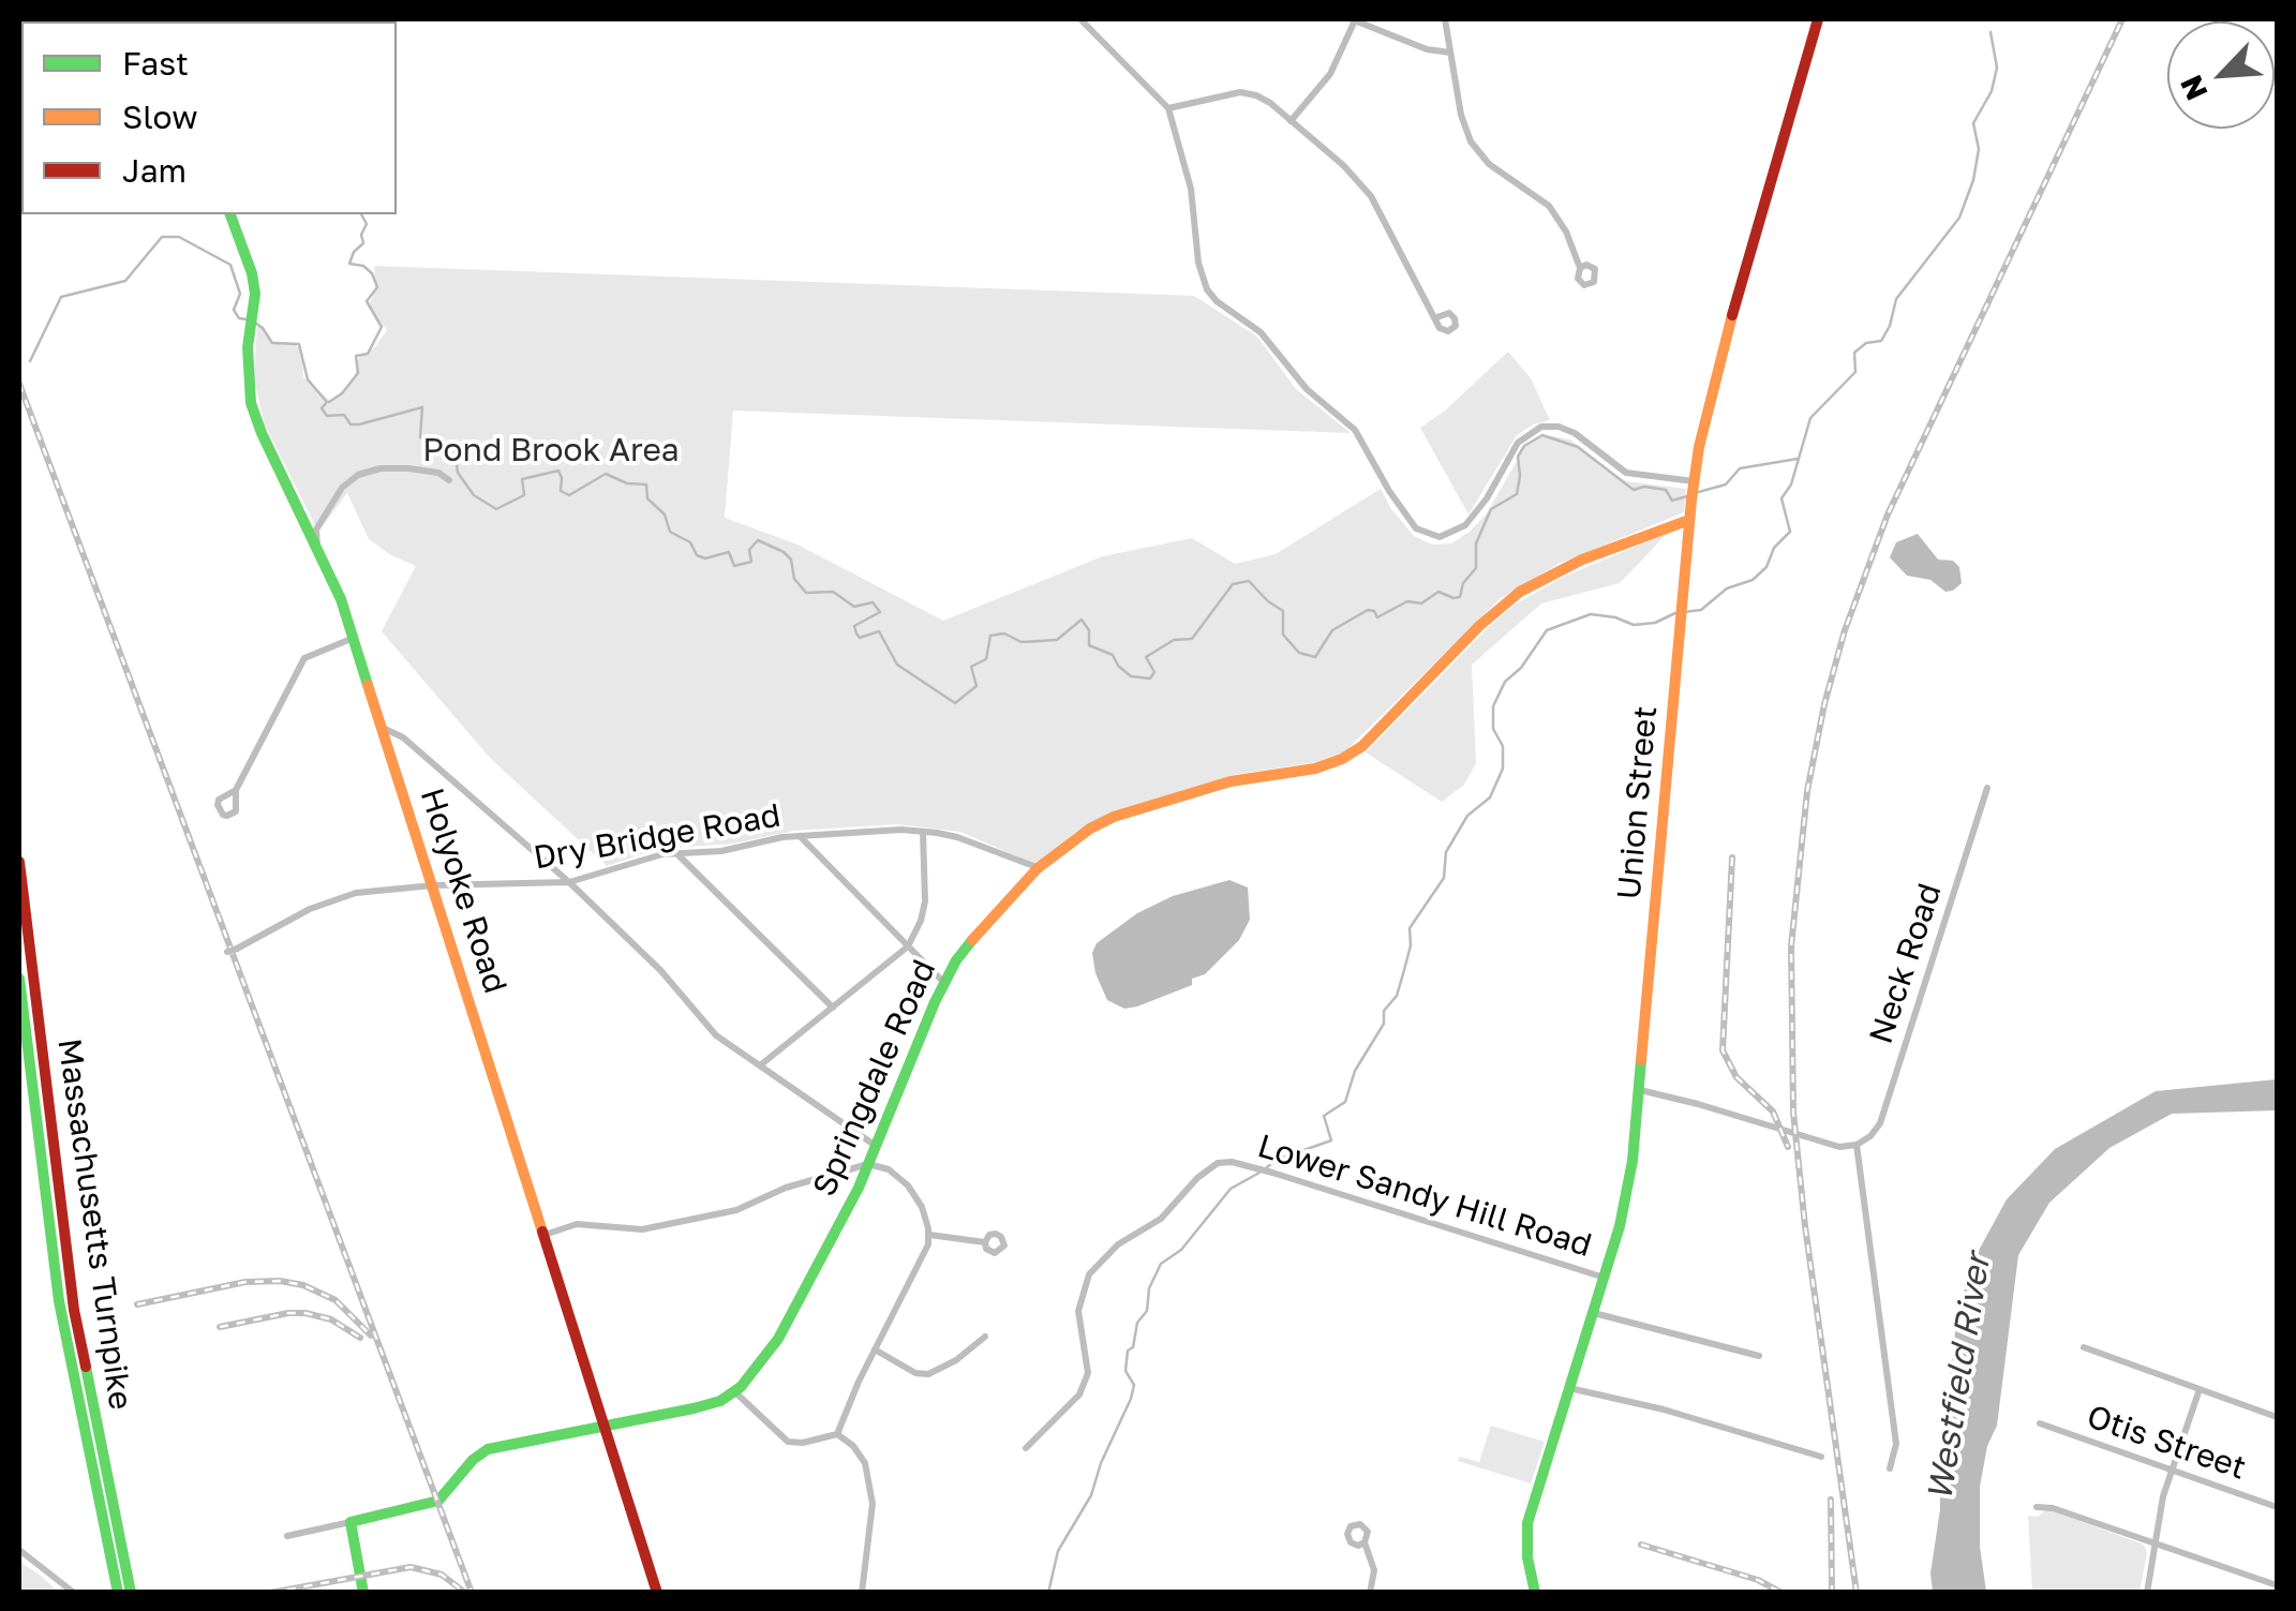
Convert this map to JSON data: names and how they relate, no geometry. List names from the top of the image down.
{
  "streets": {
    "main road": [
      "Union Street",
      "Holyoke Road",
      "Springdale Road",
      "Massachusetts Turnpike"
    ],
    "street": [
      "Dry Bridge Road",
      "Neck Road",
      "Lower Sandy Hill Road",
      "Otis Street"
    ]
  },
  "crossings": [
    ["Union Street", "Springdale Road"],
    ["Union Street", "Lower Sandy Hill Road"],
    ["Dry Bridge Road", "Holyoke Road"],
    ["Dry Bridge Road", "Springdale Road"]
  ],
  "water": ["Westfield River"],
  "parks": ["Pond Brook Area"],
  "legend": ["Fast", "Slow", "Jam"],
  "north": "bottom left"
}
